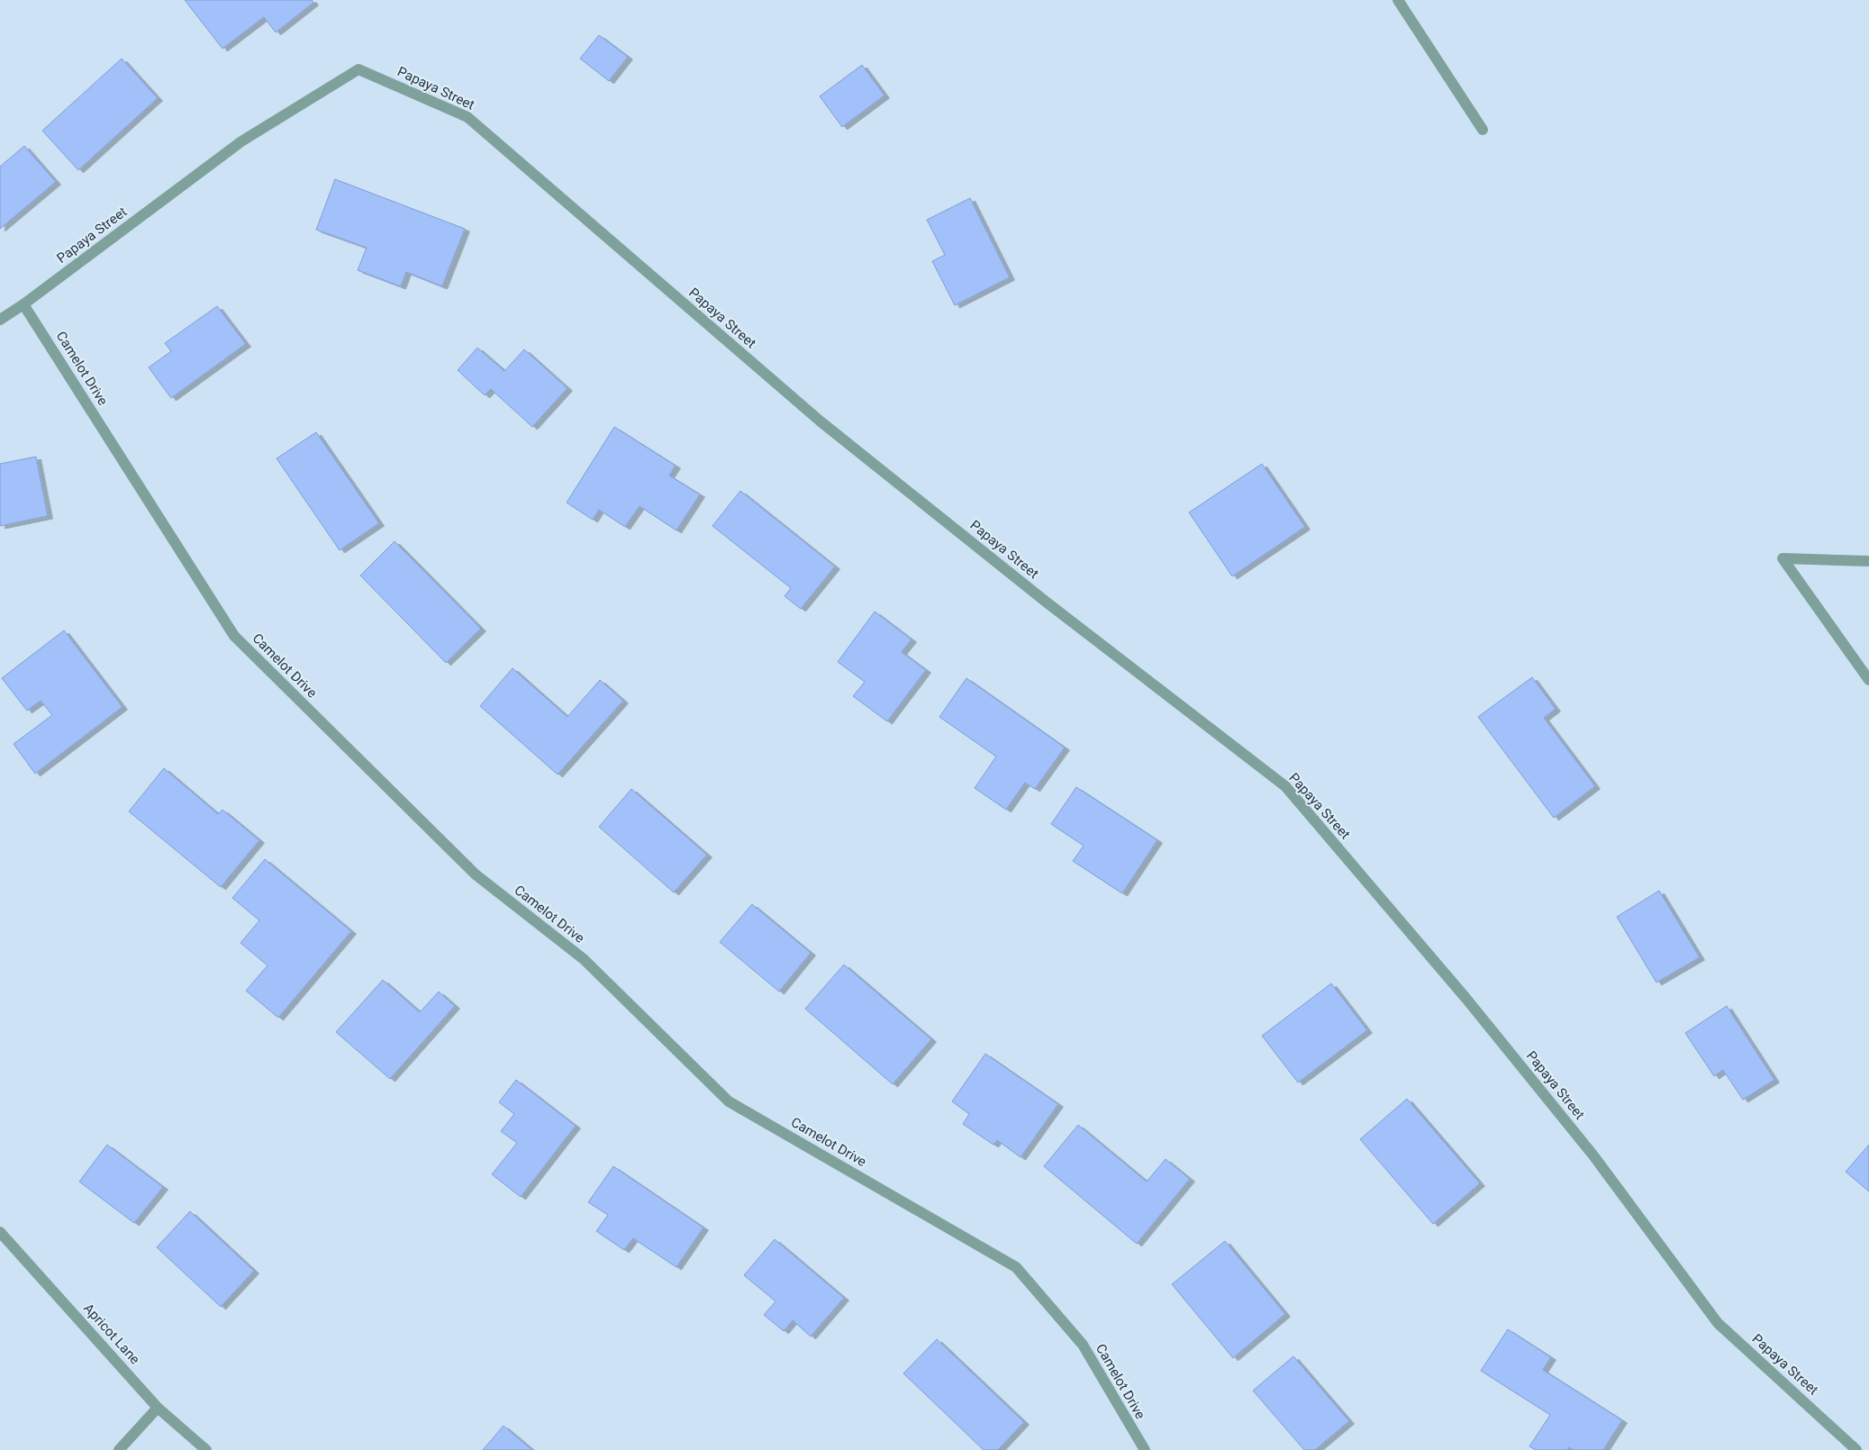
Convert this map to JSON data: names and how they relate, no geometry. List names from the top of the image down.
{
  "streets": {
    "street": ["Papaya Street", "Camelot Drive", "Apricot Lane"]
  },
  "crossings": [
    ["Papaya Street", "Camelot Drive"]
  ]
}
